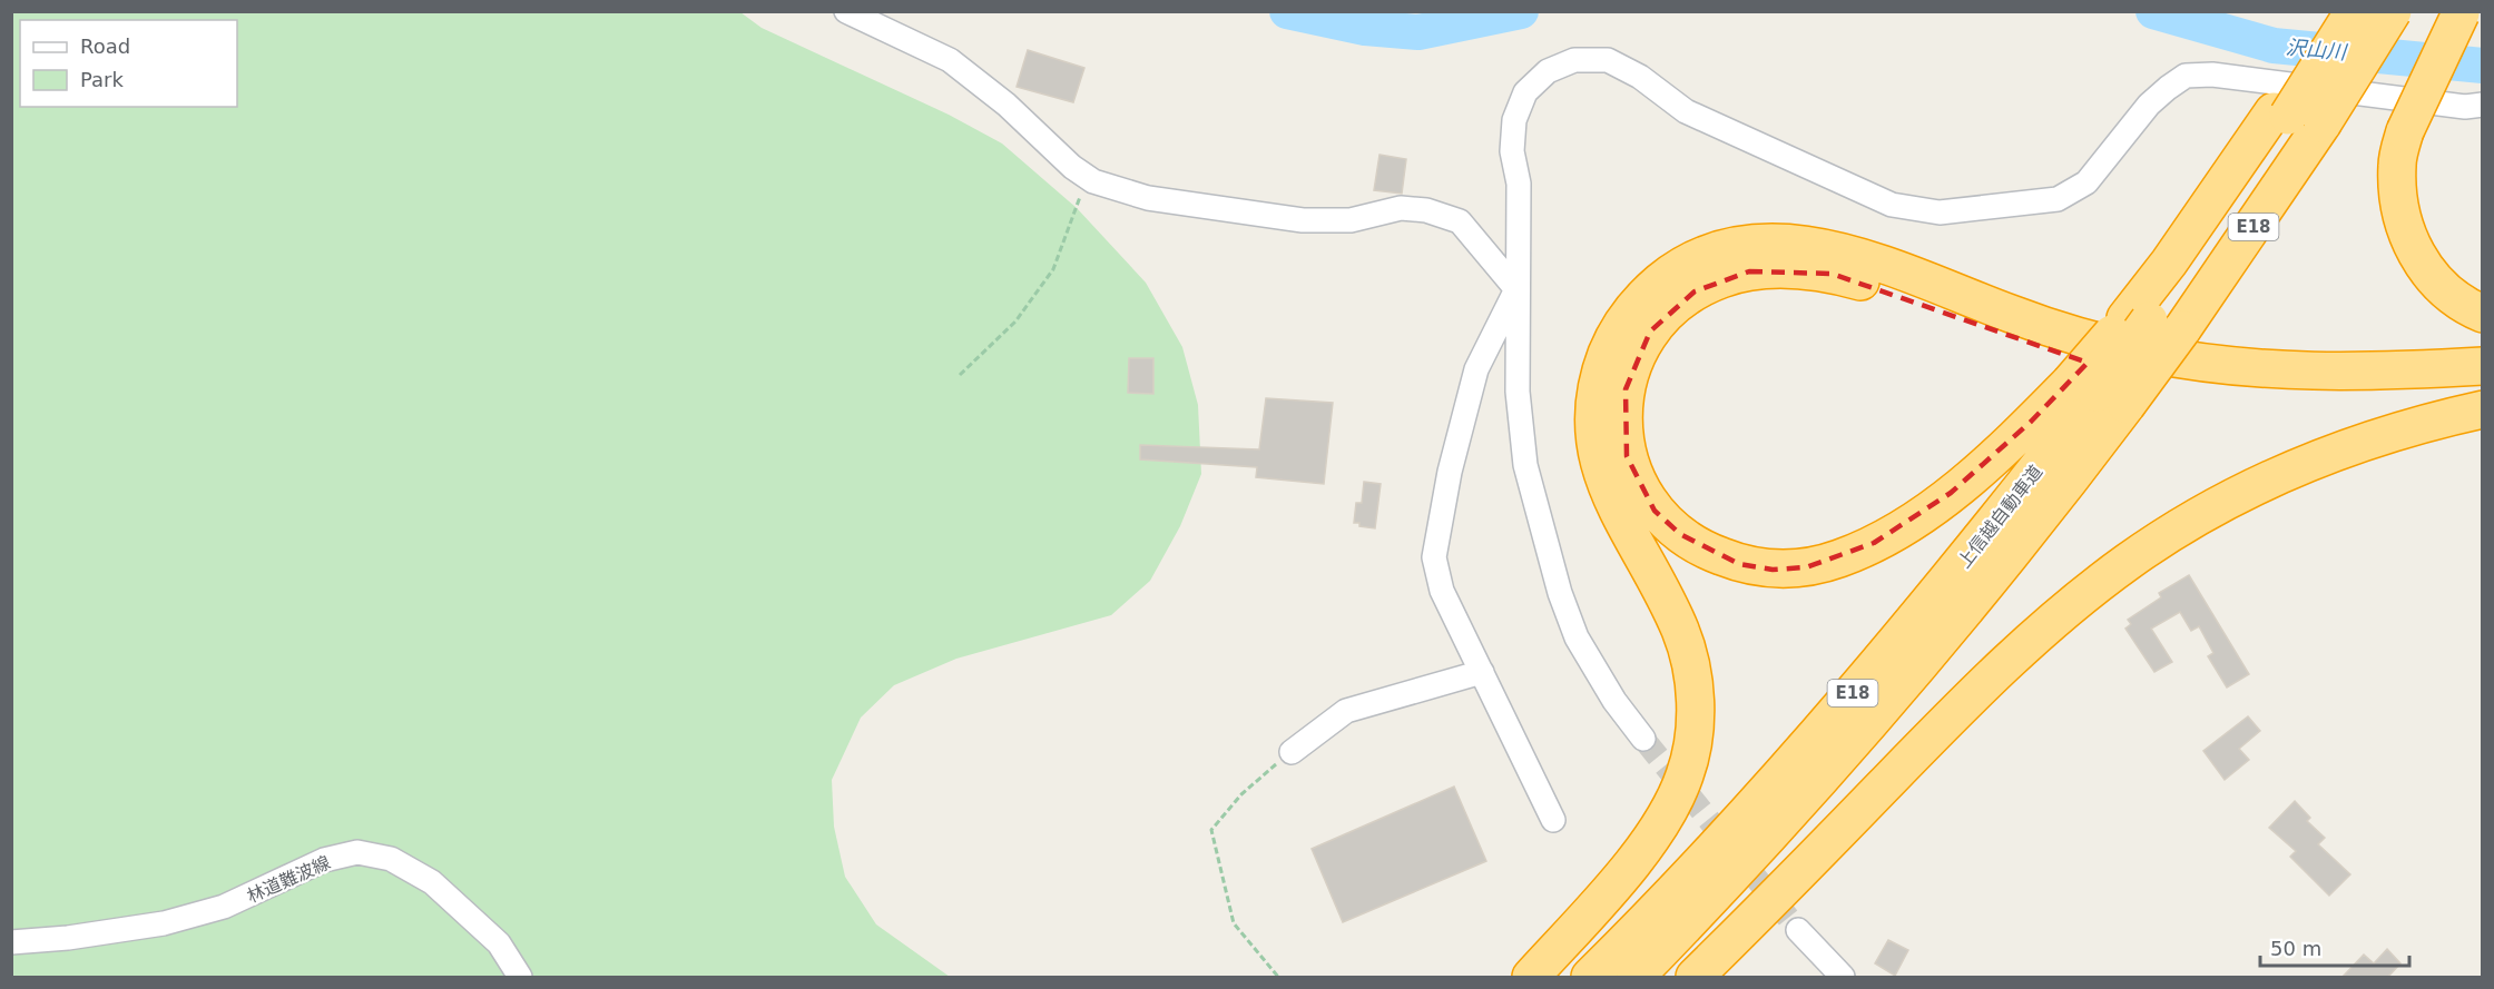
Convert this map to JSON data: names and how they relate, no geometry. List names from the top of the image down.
{
  "streets": {
    "highway": ["E18", "上信越自動車道"],
    "street": ["林道難波線"]
  },
  "water": ["沢山川"],
  "legend": ["Road", "Park"],
  "scale_bar": "50 m"
}
